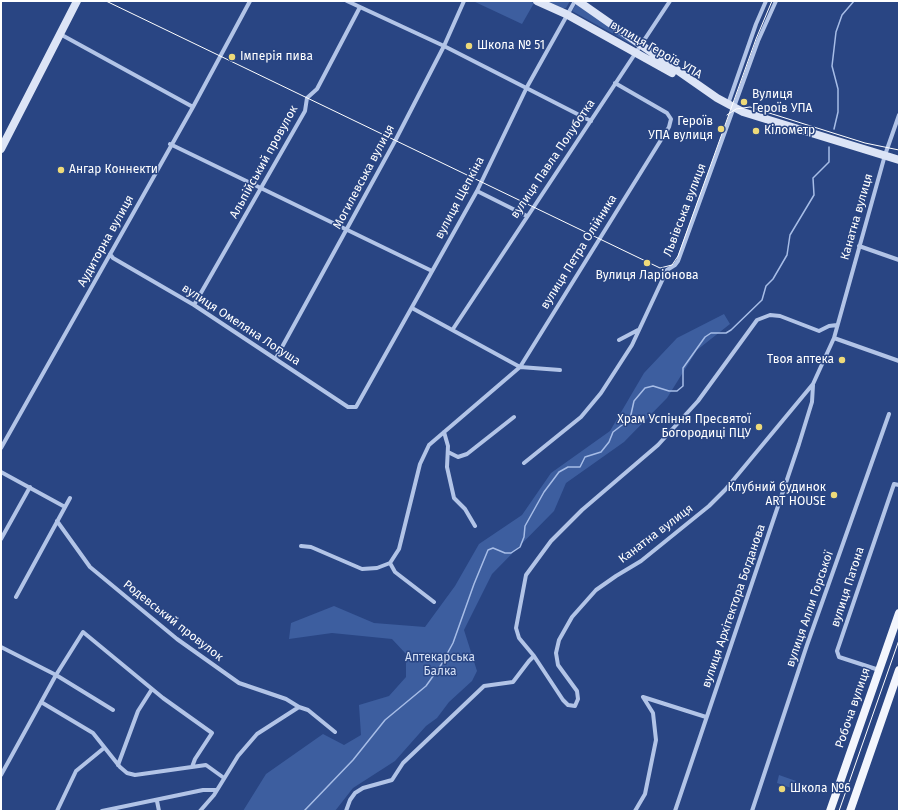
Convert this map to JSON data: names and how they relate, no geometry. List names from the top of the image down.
{
  "streets": {
    "main road": ["Робоча вулиця"],
    "street": [
      "вулиця Героїв УПА",
      "вулиця Павла Полуботка",
      "Альпійський провулок",
      "Могилевська вулиця",
      "вулиця Щепкіна",
      "Львівська вулиця",
      "Канатна вулиця",
      "Аудиторна вулиця",
      "вулиця Петра Олійника",
      "вулиця Омеляна Логуша",
      "вулиця Патона",
      "вулиця Архітектора Богданова",
      "вулиця Алли Горської",
      "Родевський провулок"
    ]
  },
  "crossings": [
    ["вулиця Героїв УПА", "вулиця Павла Полуботка"],
    ["вулиця Героїв УПА", "вулиця Щепкіна"],
    ["вулиця Героїв УПА", "Львівська вулиця"],
    ["вулиця Героїв УПА", "Канатна вулиця"],
    ["вулиця Павла Полуботка", "вулиця Петра Олійника"],
    ["Альпійський провулок", "вулиця Омеляна Логуша"],
    ["Могилевська вулиця", "вулиця Омеляна Логуша"],
    ["вулиця Щепкіна", "вулиця Омеляна Логуша"],
    ["Канатна вулиця", "вулиця Архітектора Богданова"],
    ["Аудиторна вулиця", "вулиця Омеляна Логуша"],
    ["вулиця Патона", "Робоча вулиця"]
  ],
  "parks": ["Аптекарська Балка"],
  "places": [
    "Школа № 51",
    "Імперія пива",
    "Вулиця Героїв УПА",
    "Героїв УПА вулиця",
    "Кілометр",
    "Ангар Коннекти",
    "Вулиця Ларіонова",
    "Твоя аптека",
    "Храм Успіння Пресвятої Богородиці ПЦУ",
    "Клубний будинок ART HOUSE",
    "Школа №6"
  ]
}
